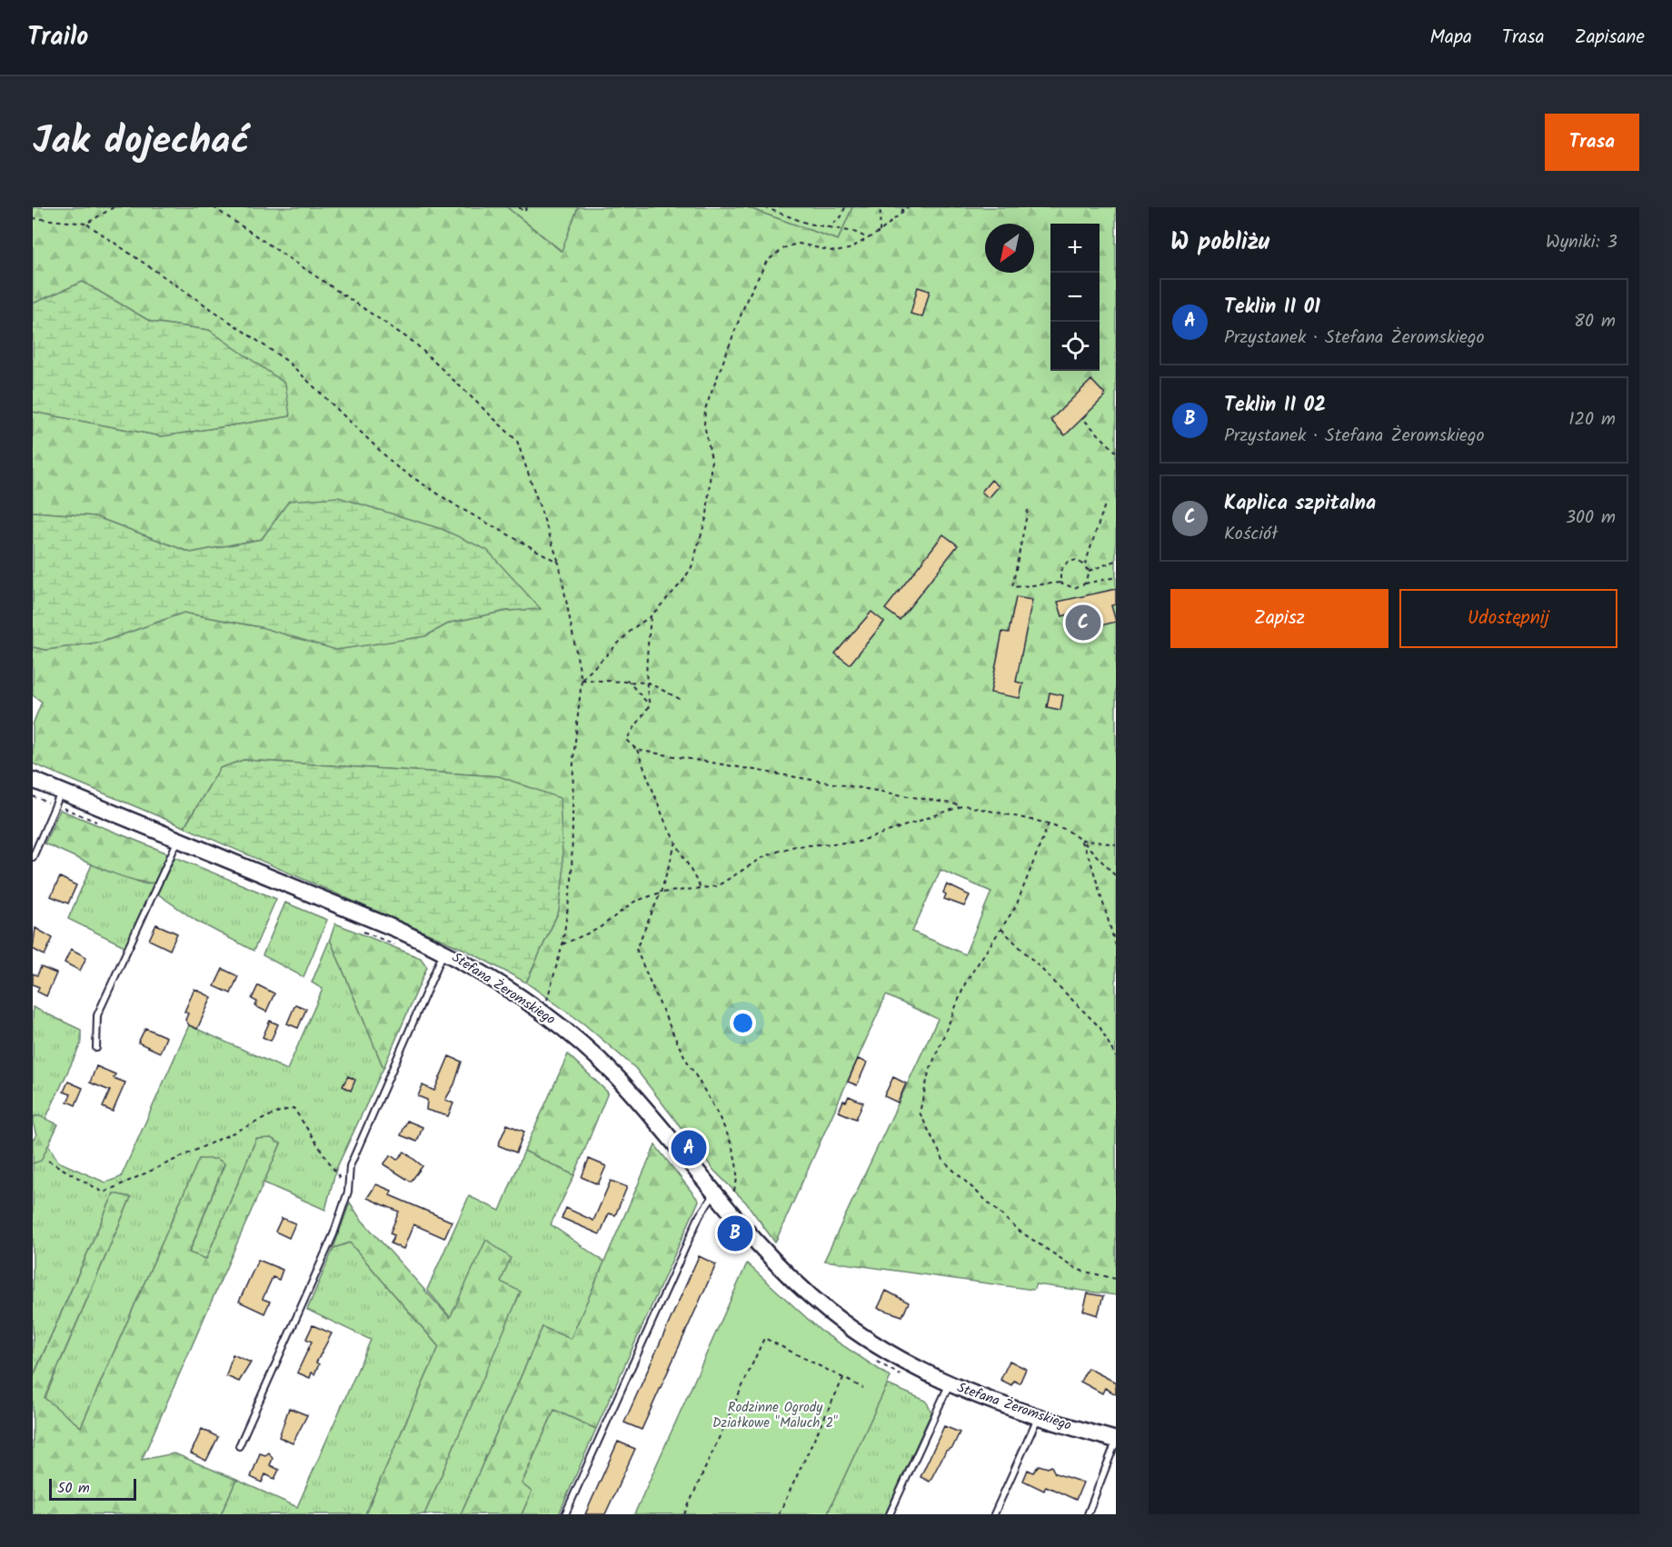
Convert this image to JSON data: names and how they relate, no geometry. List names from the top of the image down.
{
  "streets": {
    "main road": ["Stefana Żeromskiego"]
  },
  "parks": ["Rodzinne Ogrody Działkowe \"Maluch 2\""],
  "scale_bar": "50 m",
  "north": "bottom left",
  "page": {
    "header": "Trailo",
    "nav": ["Mapa", "Trasa", "Zapisane"],
    "title": "Jak dojechać",
    "buttons": [
      "Trasa",
      ["Zapisz", "Udostępnij"]
    ],
    "heading": ["W pobliżu", "Wyniki: 3"],
    "map_buttons": ["+", "−"],
    "list": [
      {
        "mark": "A",
        "name": "Teklin II 01",
        "note": "Przystanek · Stefana Żeromskiego",
        "value": "80 m"
      },
      {
        "mark": "B",
        "name": "Teklin II 02",
        "note": "Przystanek · Stefana Żeromskiego",
        "value": "120 m"
      },
      {
        "mark": "C",
        "name": "Kaplica szpitalna",
        "note": "Kościół",
        "value": "300 m"
      }
    ],
    "pins": ["C", "A", "B"],
    "scale": "50 m"
  }
}
